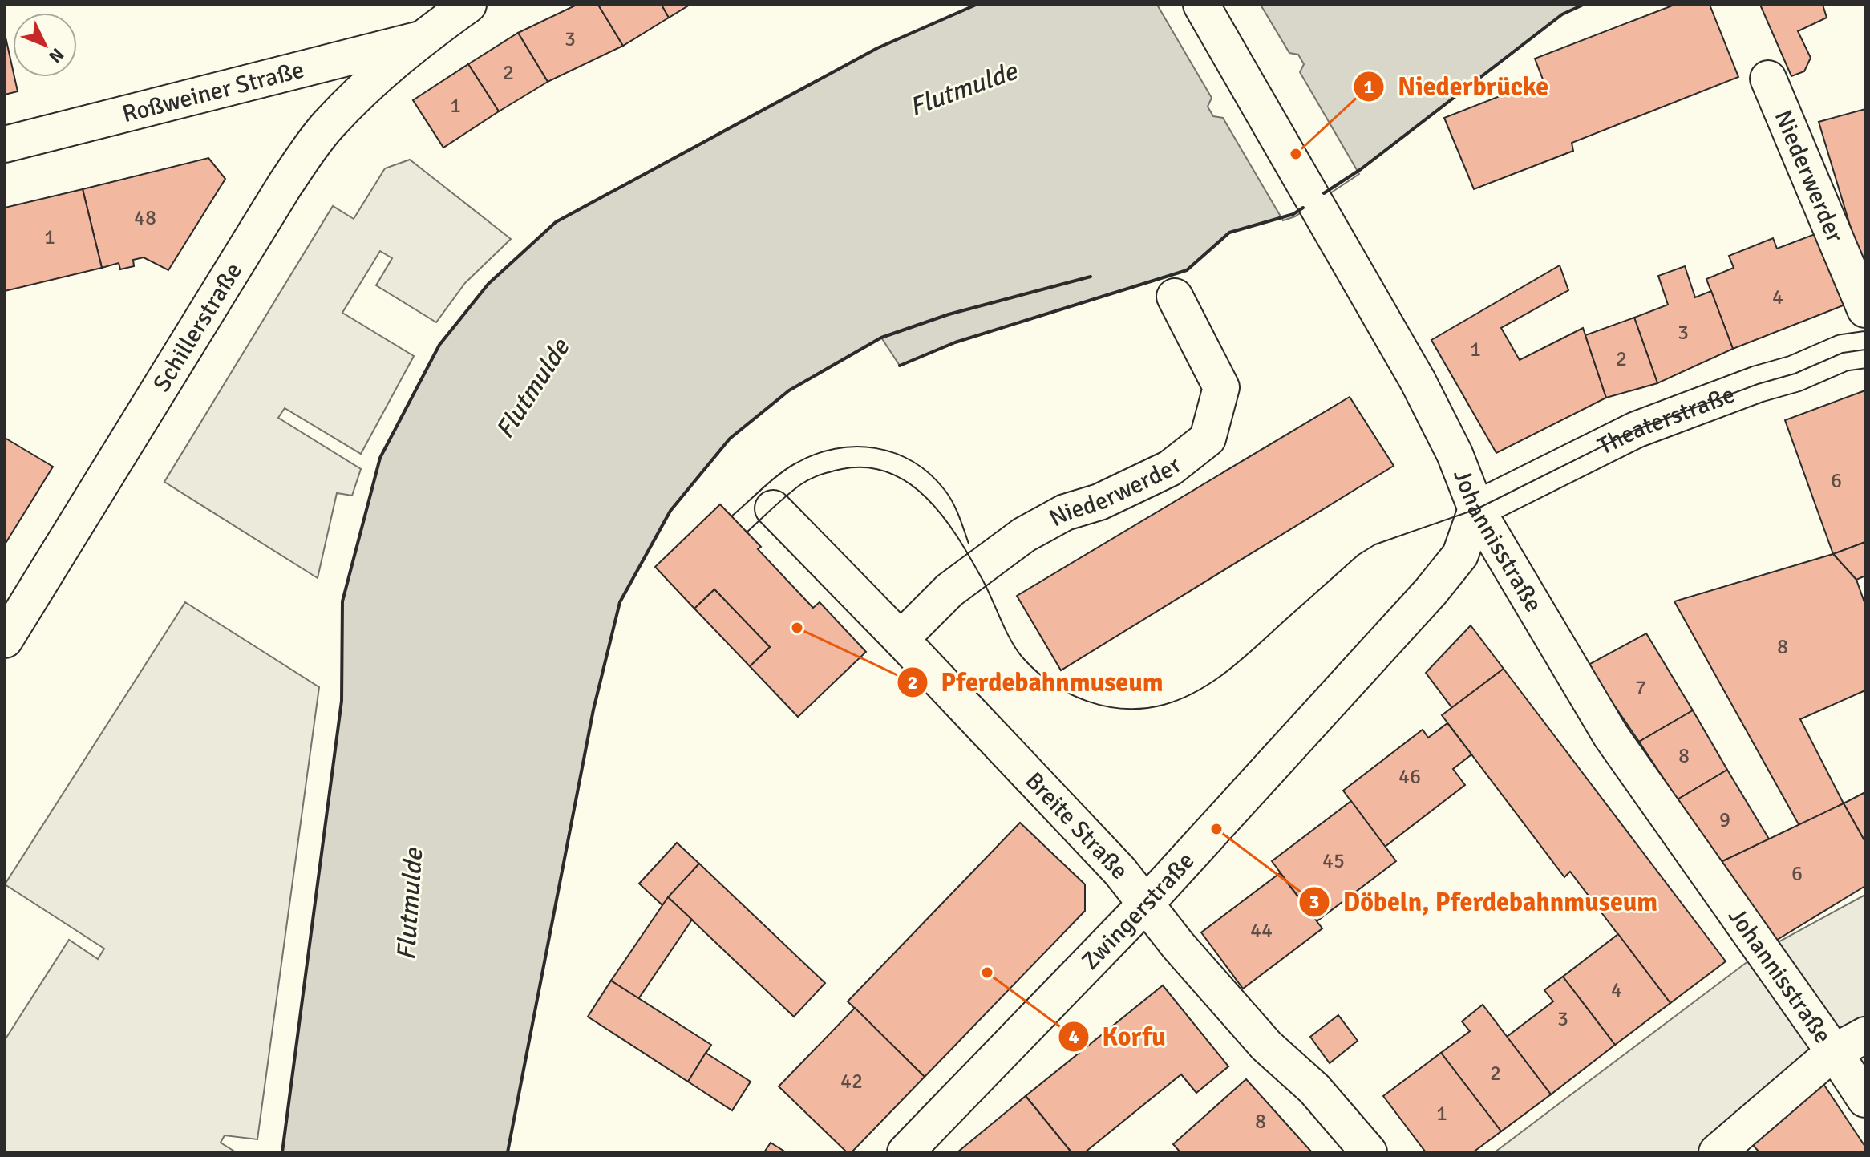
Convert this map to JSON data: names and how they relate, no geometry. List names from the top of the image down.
{
  "streets": {
    "street": [
      "Roßweiner Straße",
      "Niederwerder",
      "Schillerstraße",
      "Theaterstraße",
      "Johannisstraße",
      "Breite Straße",
      "Zwingerstraße"
    ]
  },
  "crossings": [
    ["Roßweiner Straße", "Schillerstraße"],
    ["Niederwerder", "Breite Straße"],
    ["Theaterstraße", "Johannisstraße"],
    ["Theaterstraße", "Zwingerstraße"],
    ["Johannisstraße", "Zwingerstraße"],
    ["Breite Straße", "Zwingerstraße"]
  ],
  "water": ["Flutmulde"],
  "places": [
    "Niederbrücke",
    "Pferdebahnmuseum",
    "Döbeln, Pferdebahnmuseum",
    "Korfu"
  ],
  "house_numbers": [
    "3",
    "2",
    "1",
    "48",
    "1",
    "4",
    "3",
    "1",
    "2",
    "6",
    "8",
    "7",
    "8",
    "46",
    "9",
    "45",
    "6",
    "44",
    "4",
    "3",
    "2",
    "42",
    "1",
    "8"
  ],
  "north": "bottom right"
}
